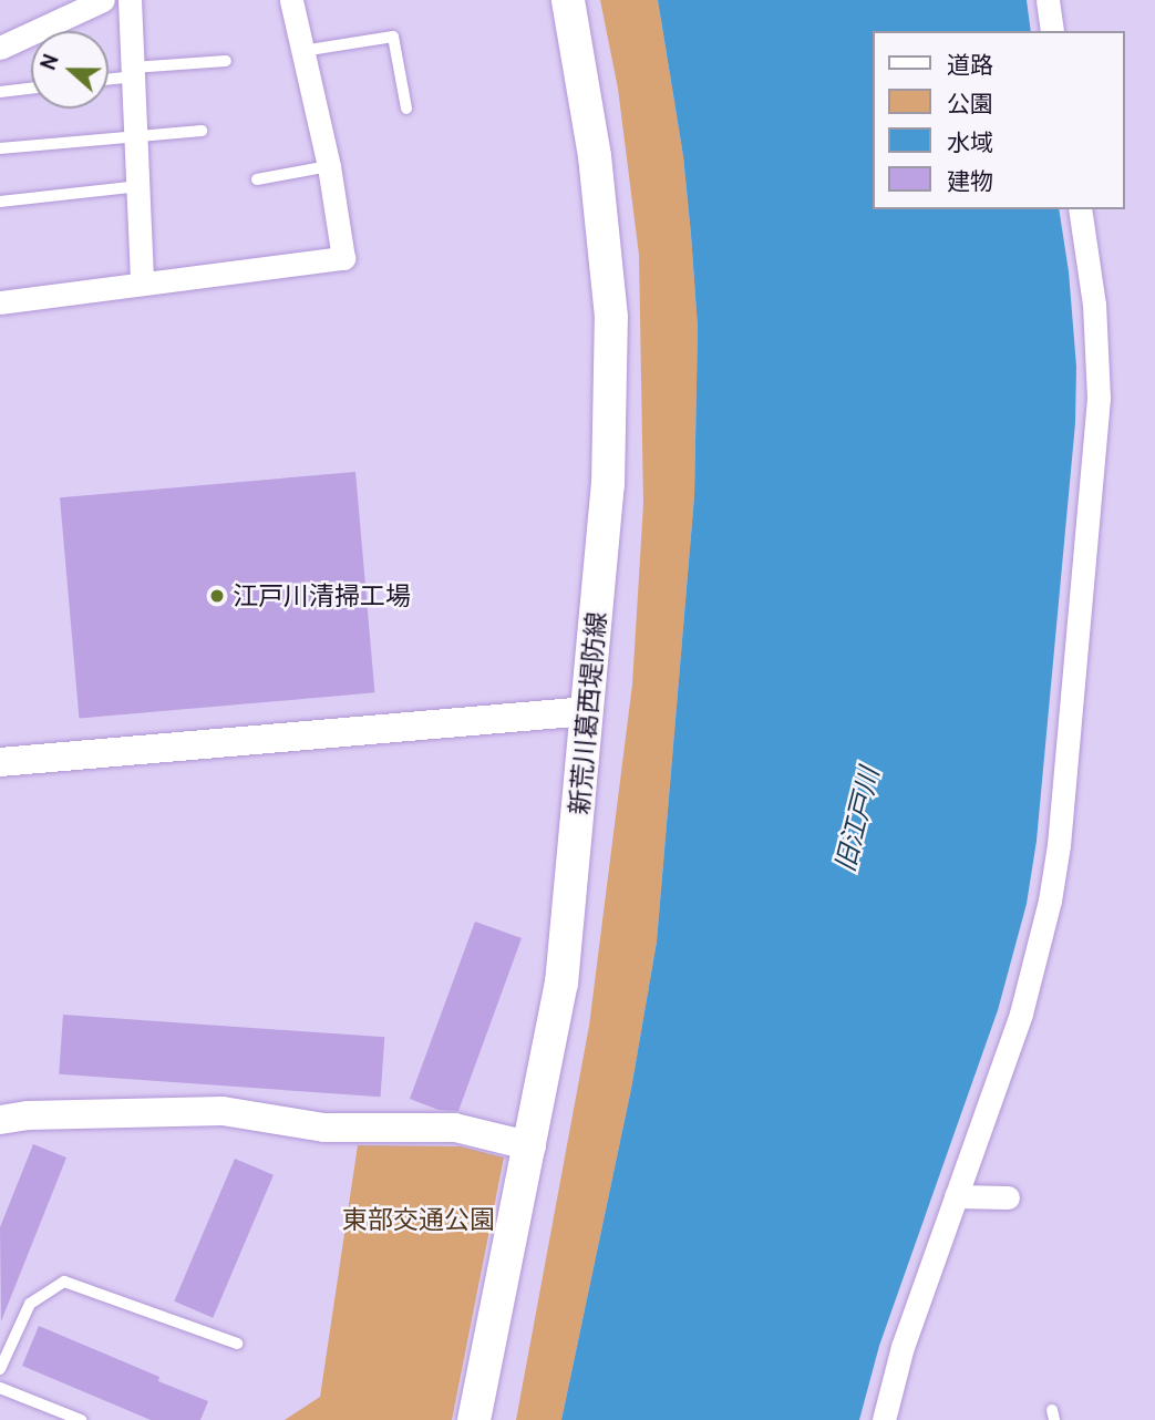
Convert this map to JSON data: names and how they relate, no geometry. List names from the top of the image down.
{
  "streets": {
    "main road": ["新荒川葛西堤防線"]
  },
  "water": ["旧江戸川"],
  "parks": ["東部交通公園"],
  "places": ["江戸川清掃工場"],
  "legend": [
    "道路",
    "公園",
    "水域",
    "建物"
  ],
  "north": "left"
}
